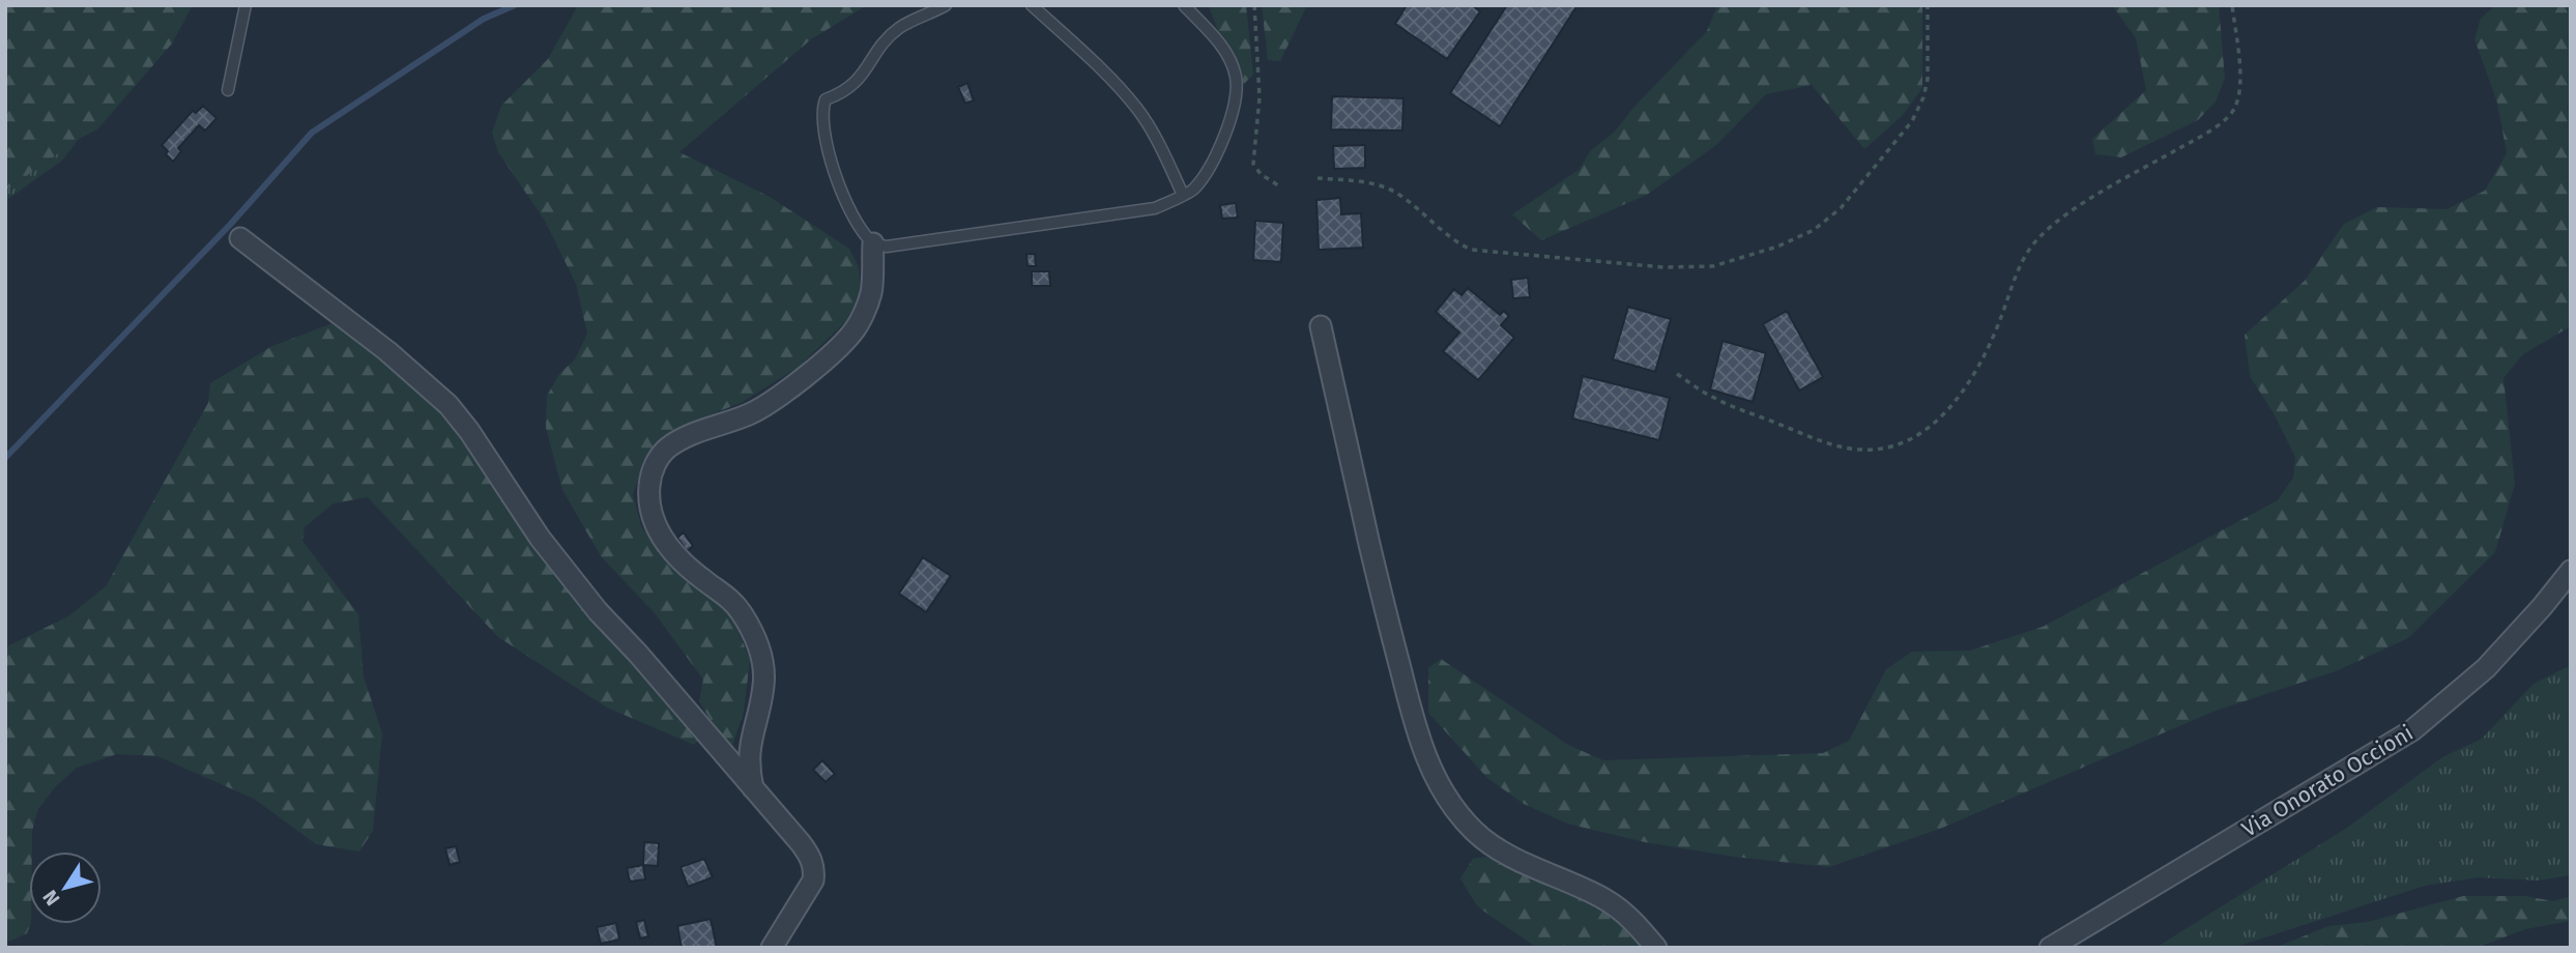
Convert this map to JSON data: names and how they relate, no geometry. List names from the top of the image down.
{
  "streets": {
    "street": ["Via Onorato Occioni"]
  },
  "north": "bottom left"
}
